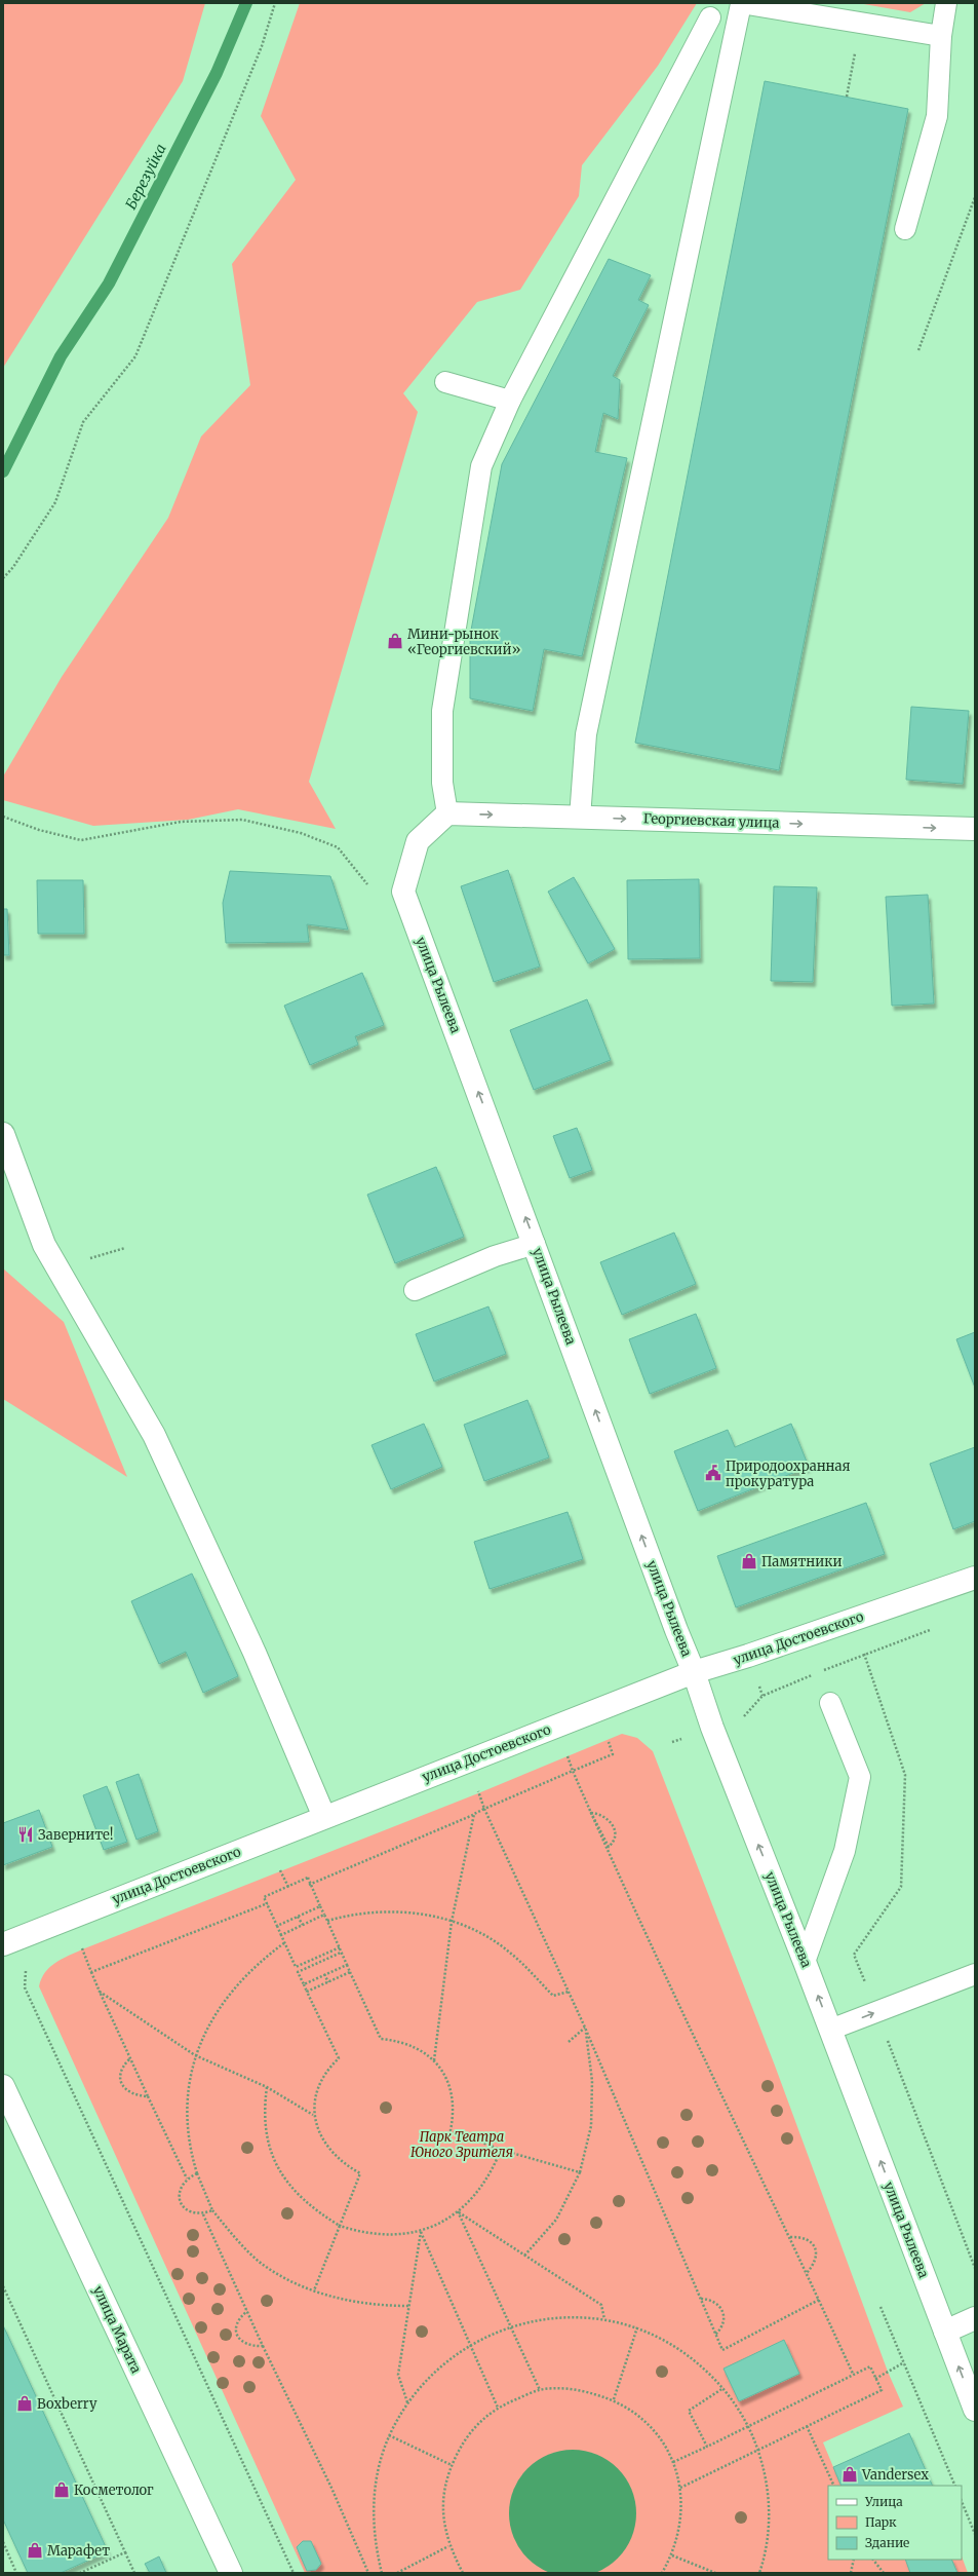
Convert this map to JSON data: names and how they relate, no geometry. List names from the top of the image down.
{
  "streets": {
    "street": [
      "Георгиевская улица",
      "улица Рылеева",
      "улица Достоевского",
      "улица Марата"
    ]
  },
  "crossings": [
    ["Георгиевская улица", "улица Рылеева"],
    ["улица Рылеева", "улица Достоевского"]
  ],
  "one_way": ["Георгиевская улица", "улица Рылеева"],
  "water": ["Березуйка"],
  "parks": ["Парк Театра Юного Зрителя"],
  "places": {
    "shop": [
      "Мини-рынок «Георгиевский»",
      "Памятники",
      "Boxberry",
      "Vandersex",
      "Косметолог",
      "Марафет"
    ],
    "public building": ["Природоохранная прокуратура"],
    "restaurant": ["Заверните!"]
  },
  "legend": ["Улица", "Парк", "Здание"]
}
